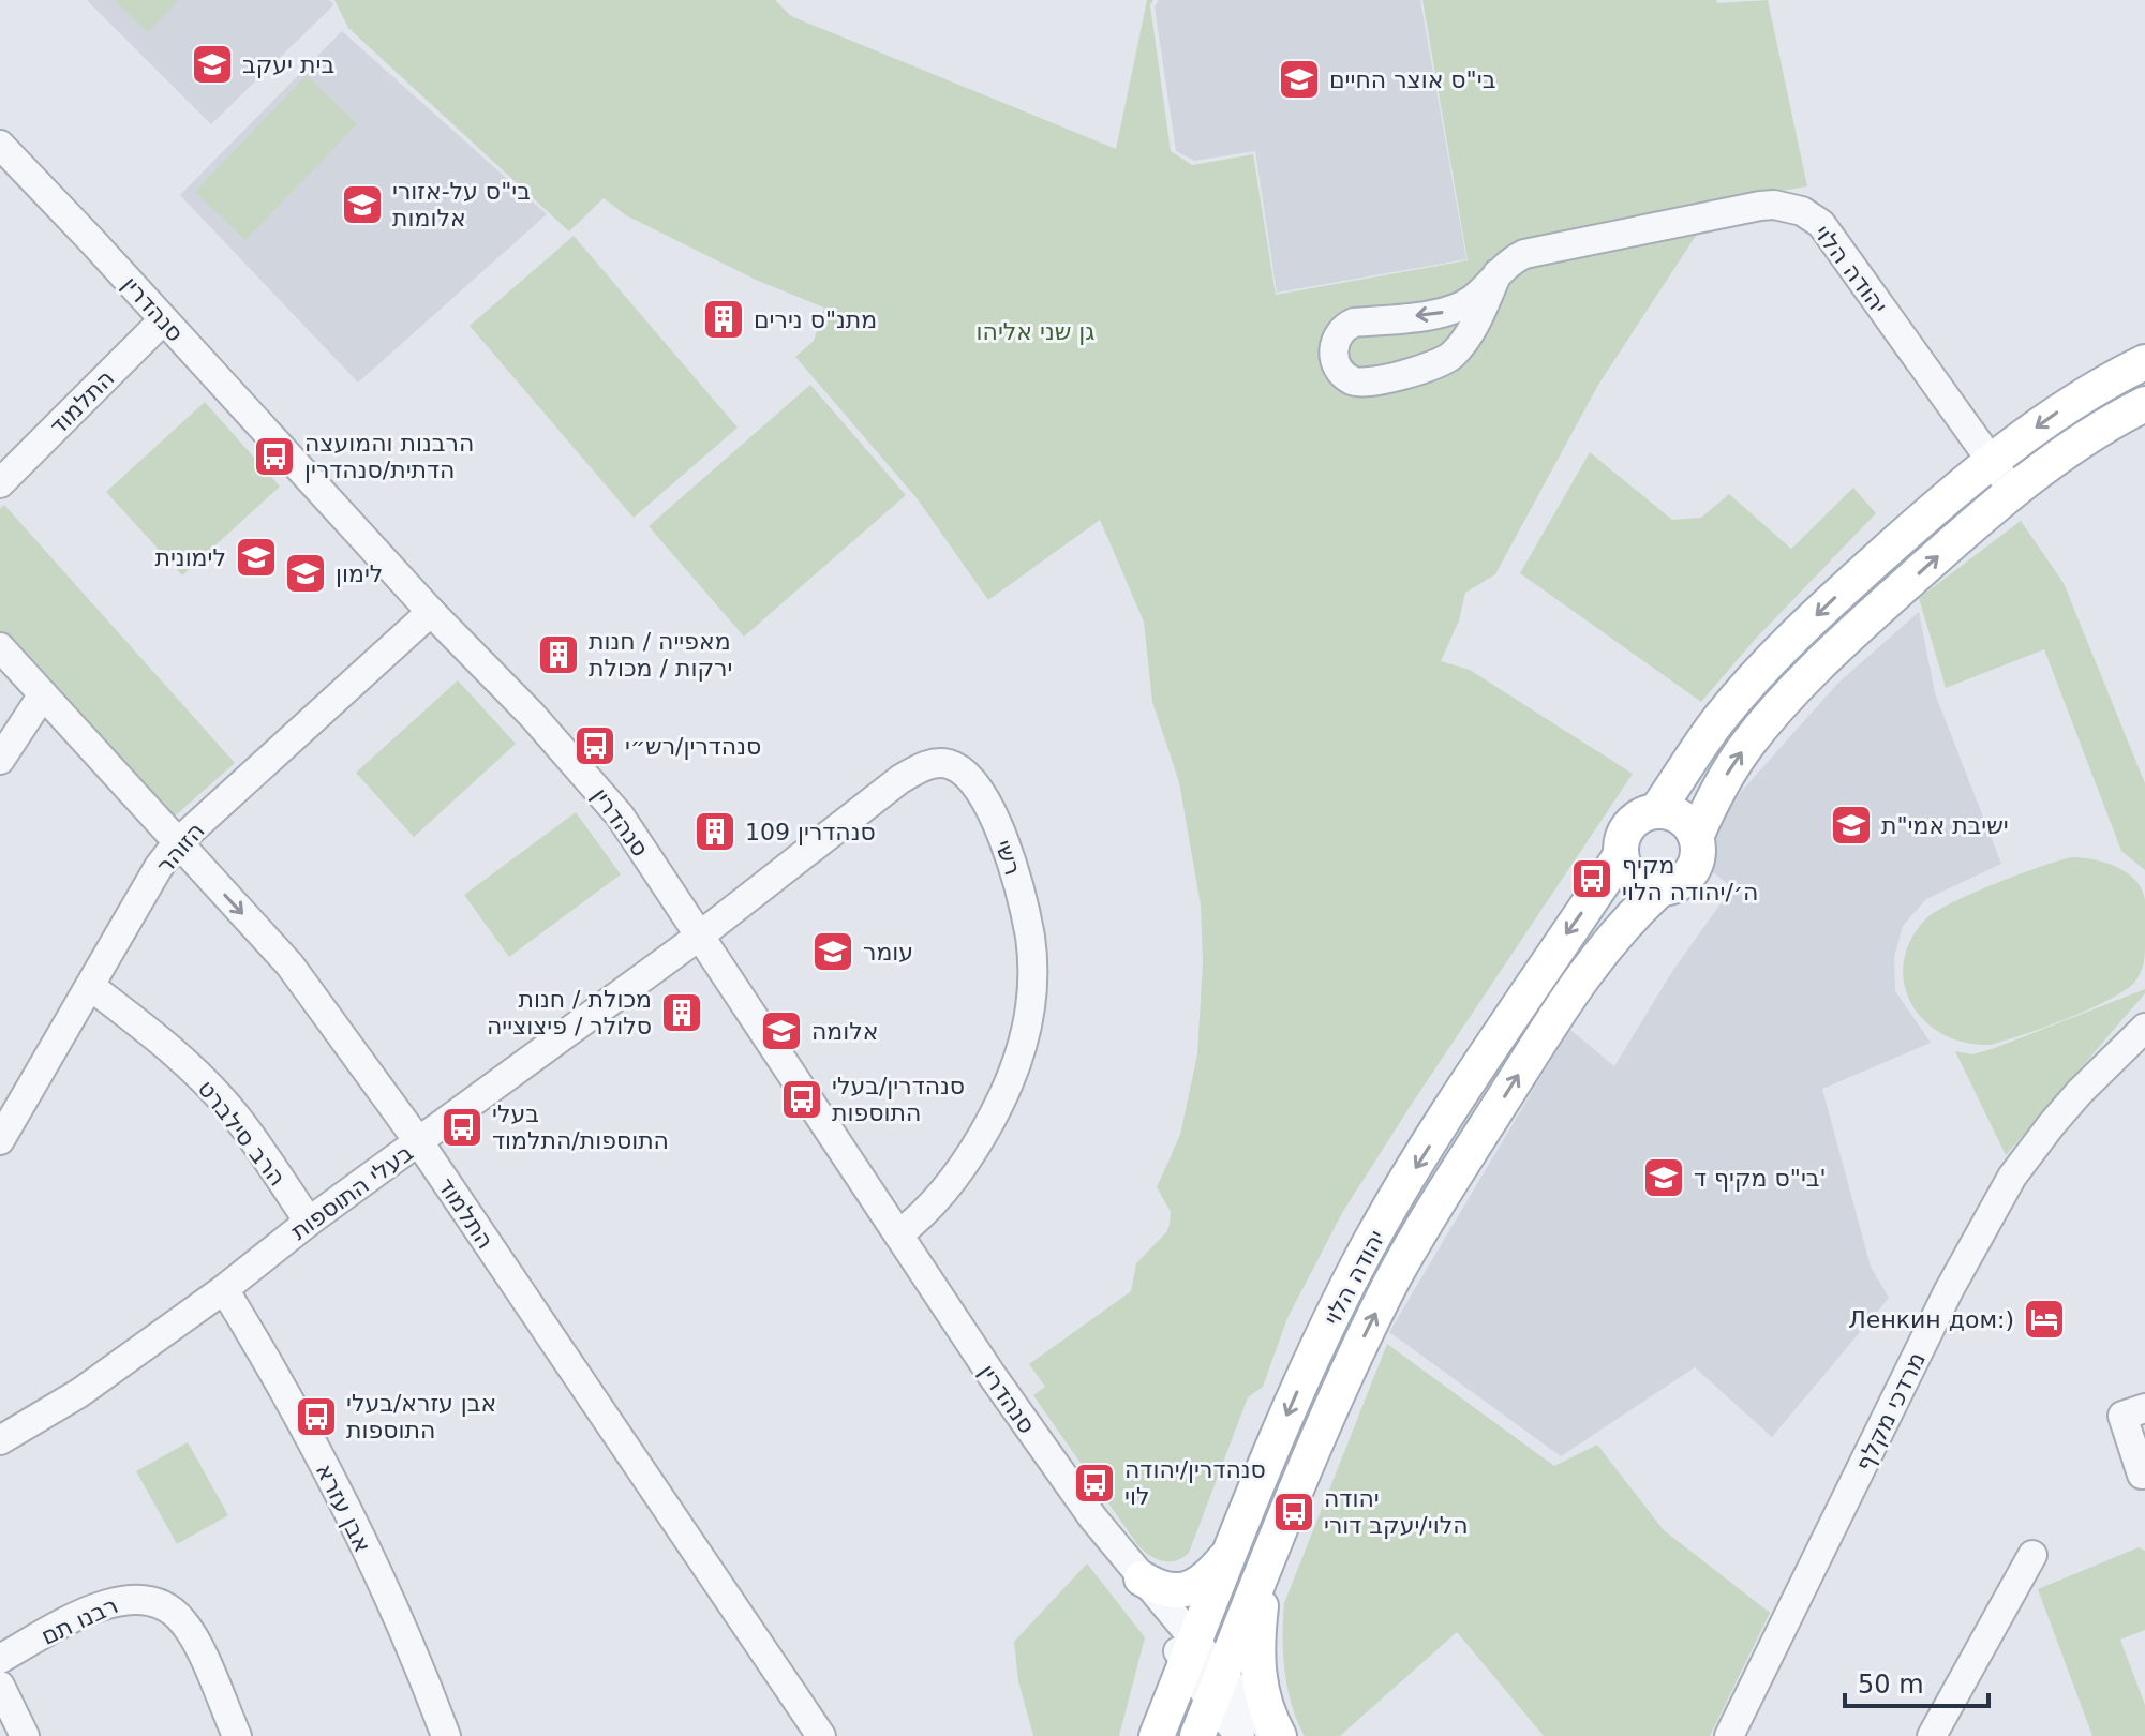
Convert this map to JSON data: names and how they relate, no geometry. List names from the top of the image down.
{
  "streets": {
    "main road": ["יהודה הלוי"],
    "street": [
      "סנהדרין",
      "התלמוד",
      "הזוהר",
      "רשי",
      "הרב סילברט",
      "בעלי התוספות",
      "מרדכי מקלף",
      "אבן עזרא",
      "רבנו תם"
    ]
  },
  "crossings": [
    ["יהודה הלוי", "סנהדרין"],
    ["סנהדרין", "התלמוד"],
    ["סנהדרין", "הזוהר"],
    ["סנהדרין", "רשי"],
    ["סנהדרין", "בעלי התוספות"],
    ["התלמוד", "הזוהר"],
    ["התלמוד", "בעלי התוספות"],
    ["הזוהר", "הרב סילברט"],
    ["רשי", "בעלי התוספות"],
    ["הרב סילברט", "בעלי התוספות"],
    ["בעלי התוספות", "אבן עזרא"]
  ],
  "parks": ["גן שני אליהו"],
  "places": {
    "school or university": [
      "בית יעקב",
      "בי\"ס אוצר החיים",
      "בי\"ס על-אזורי אלומות",
      "לימונית",
      "לימון",
      "ישיבת אמי\"ת",
      "עומר",
      "אלומה",
      "בי\"ס מקיף ד'"
    ],
    "building": [
      "מתנ\"ס נירים",
      "מאפייה / חנות ירקות / מכולת",
      "סנהדרין 109",
      "מכולת / חנות סלולר / פיצוצייה"
    ],
    "bus stop": [
      "הרבנות והמועצה הדתית/סנהדרין",
      "סנהדרין/רש״י",
      "מקיף ה׳/יהודה הלוי",
      "סנהדרין/בעלי התוספות",
      "בעלי התוספות/התלמוד",
      "אבן עזרא/בעלי התוספות",
      "סנהדרין/יהודה לוי",
      "יהודה הלוי/יעקב דורי"
    ],
    "hotel": ["Ленкин дом:)"]
  },
  "scale_bar": "50 m"
}
